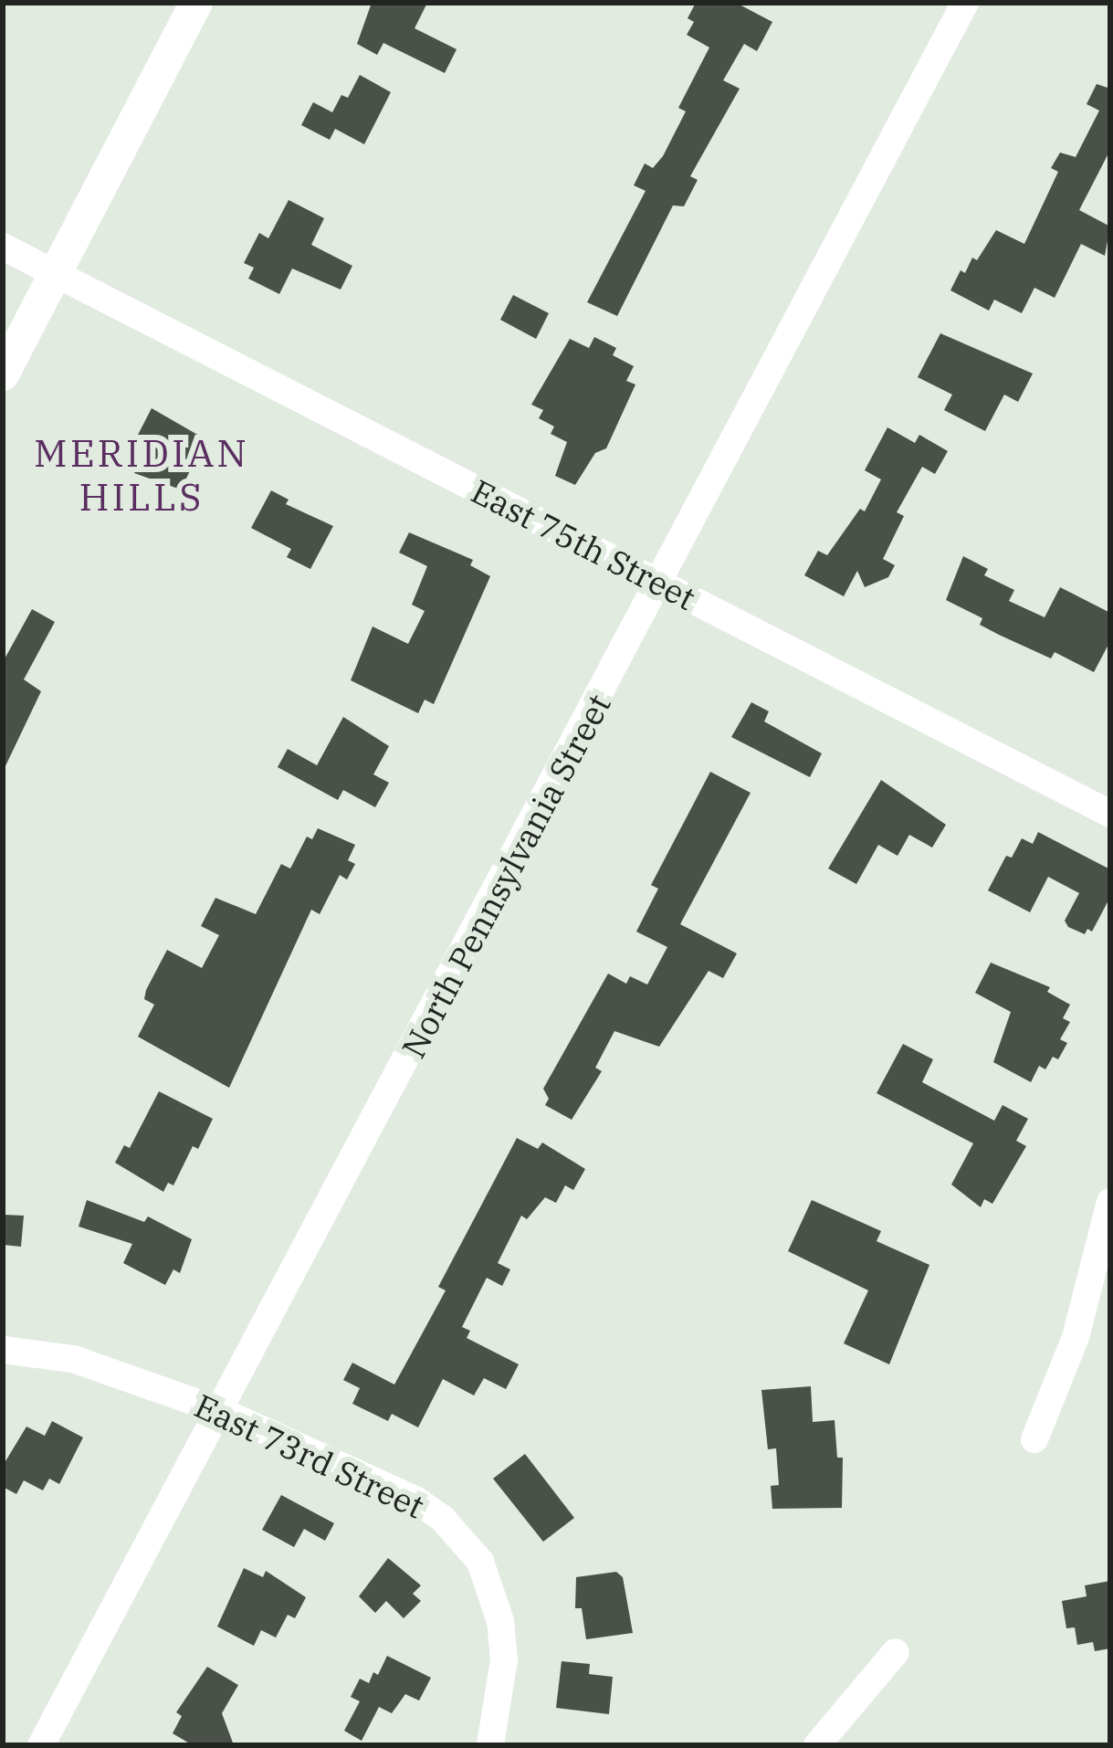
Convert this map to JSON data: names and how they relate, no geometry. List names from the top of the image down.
{
  "streets": {
    "street": ["East 75th Street", "North Pennsylvania Street", "East 73rd Street"]
  },
  "crossings": [
    ["East 75th Street", "North Pennsylvania Street"],
    ["North Pennsylvania Street", "East 73rd Street"]
  ],
  "districts": ["MERIDIAN HILLS"]
}
